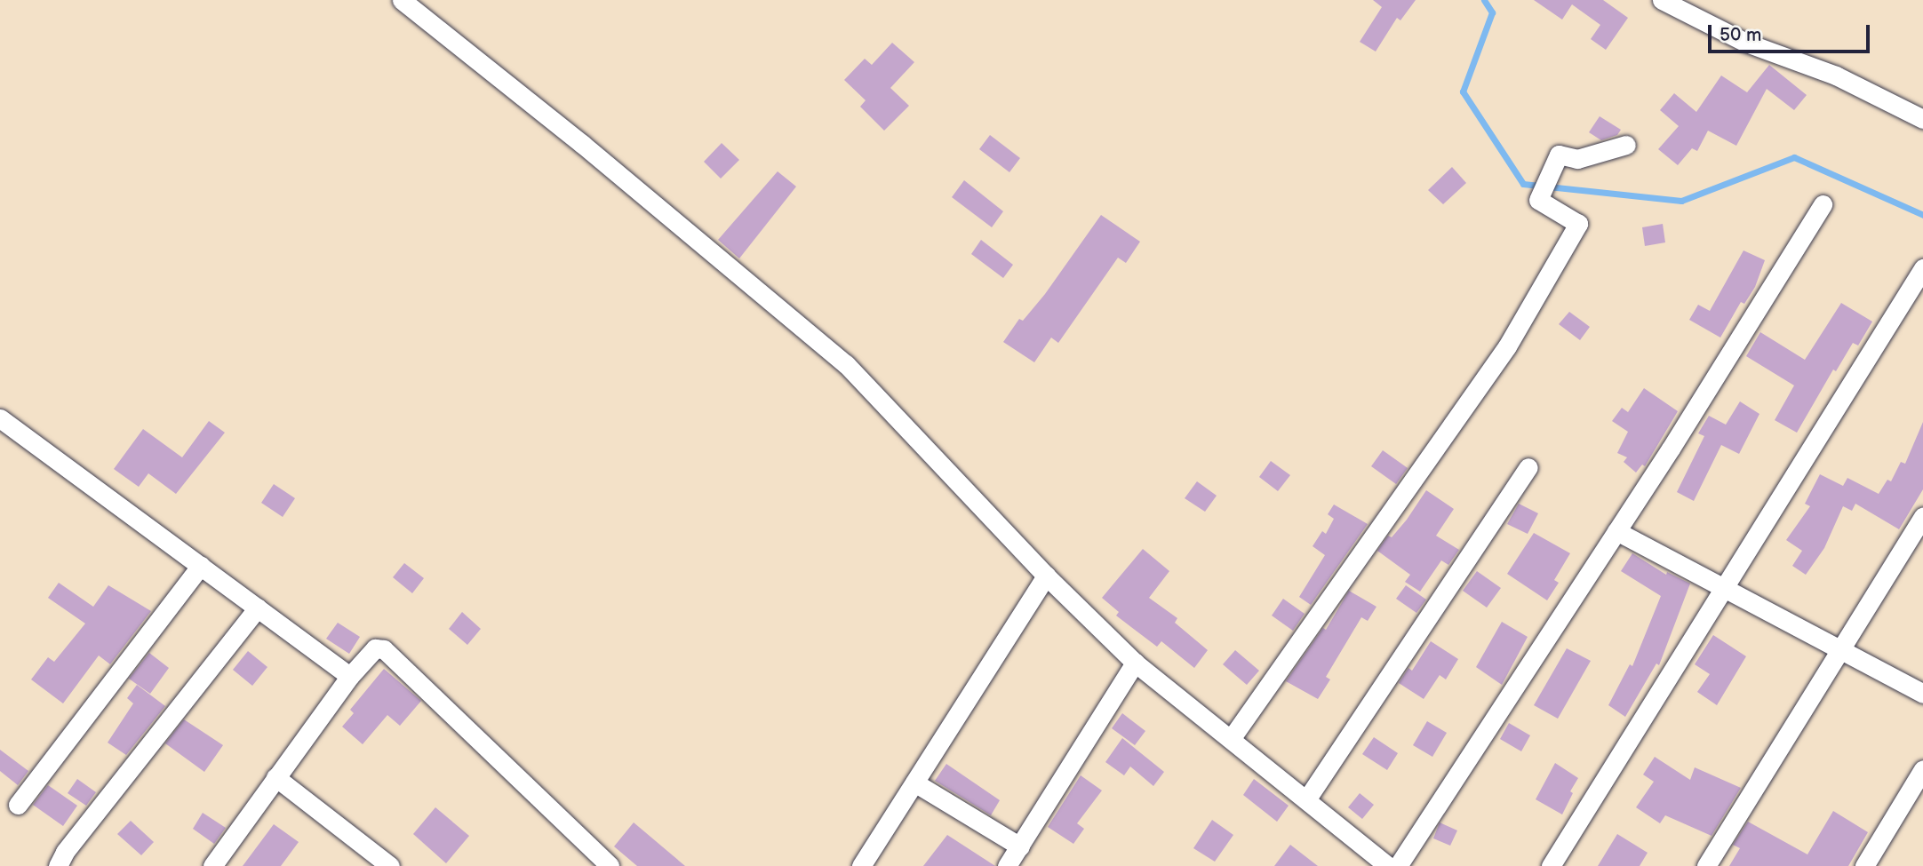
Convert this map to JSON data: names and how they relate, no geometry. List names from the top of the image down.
{
  "scale_bar": "50 m"
}
